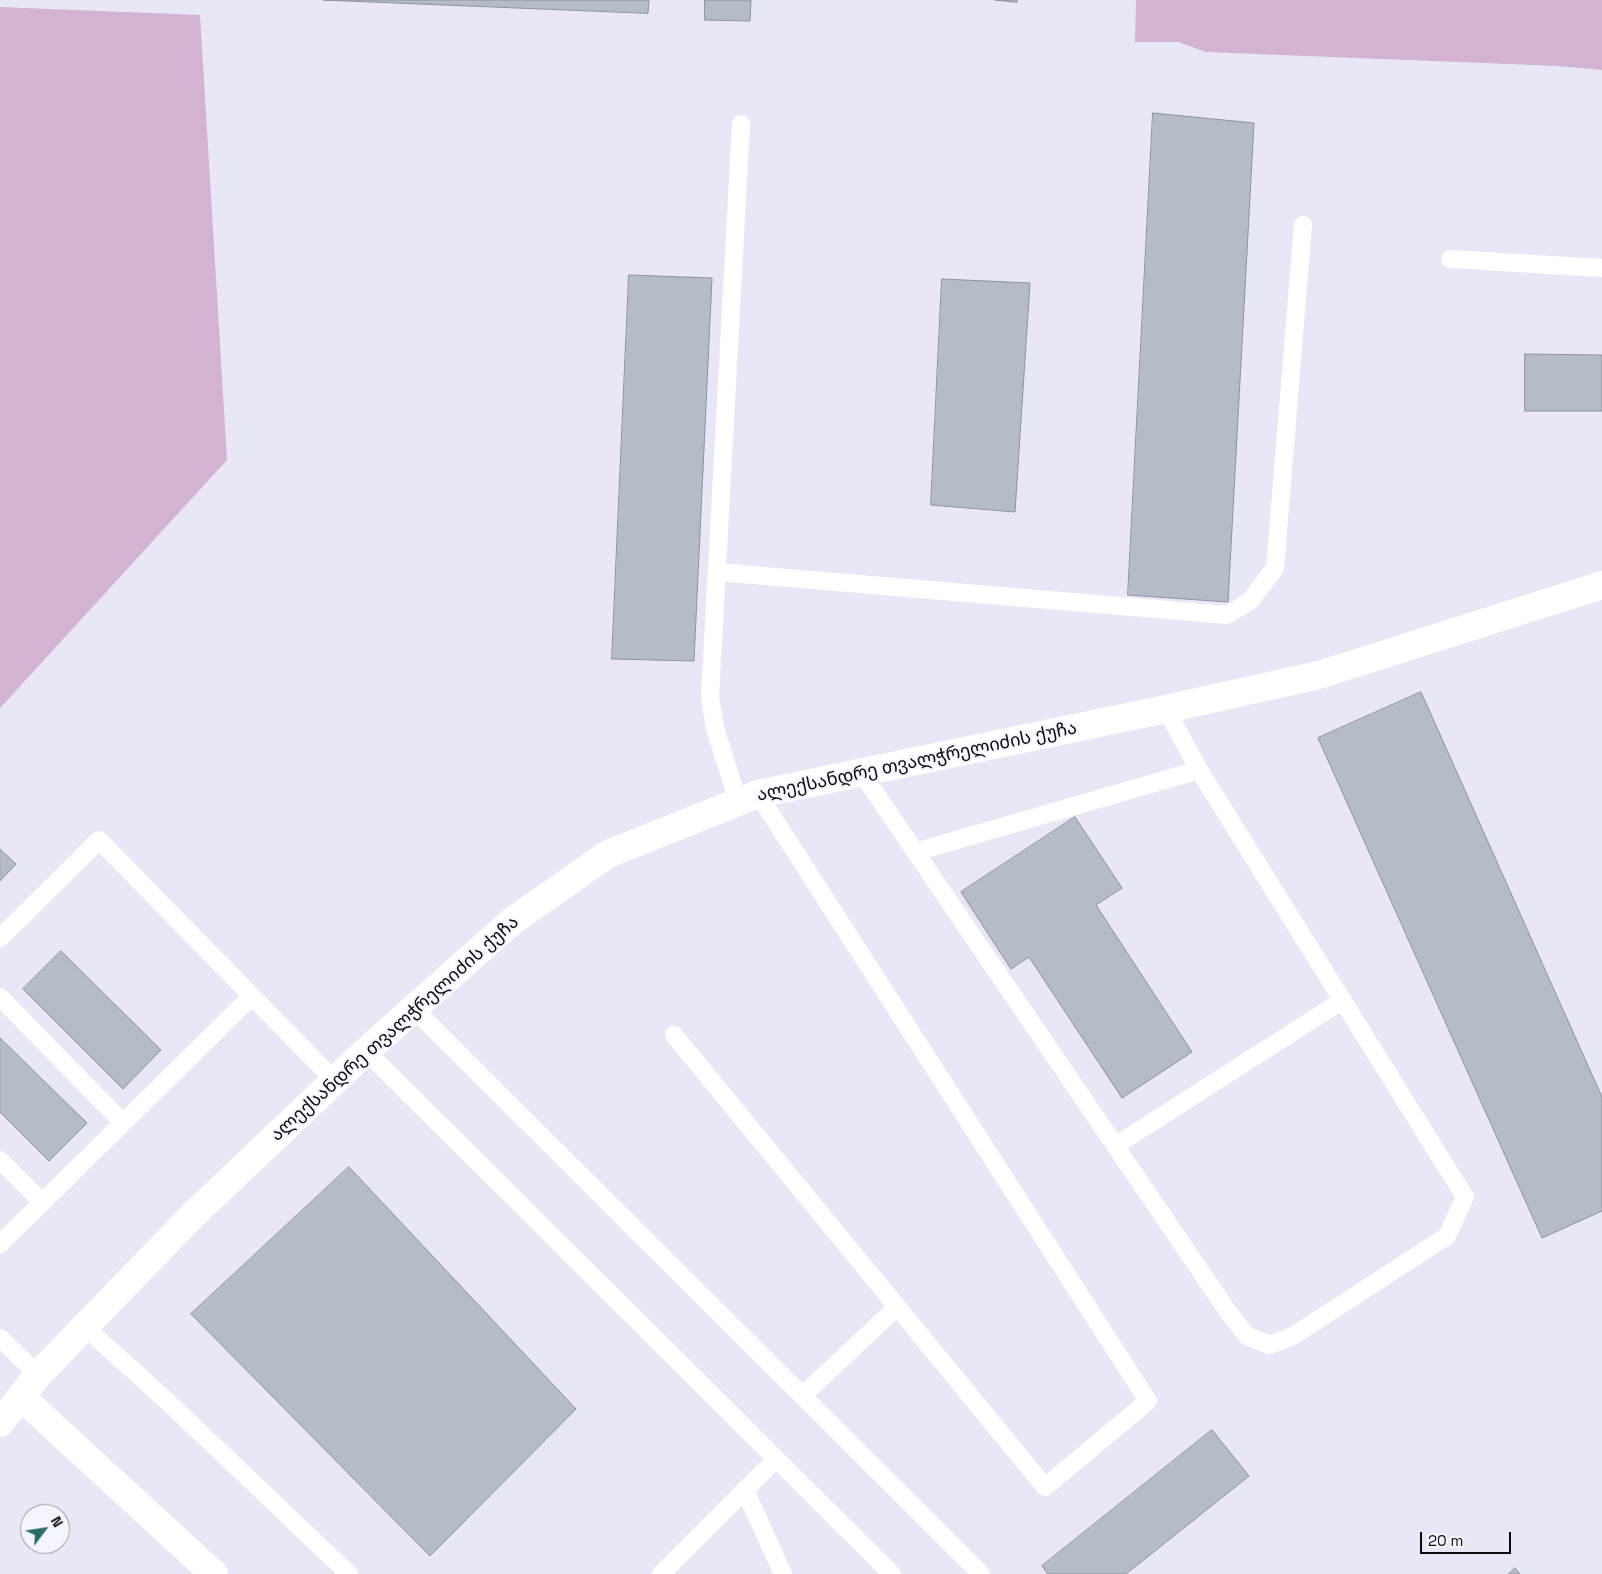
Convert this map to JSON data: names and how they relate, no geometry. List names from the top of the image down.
{
  "streets": {
    "street": ["ალექსანდრე თვალჭრელიძის ქუჩა"]
  },
  "scale_bar": "20 m",
  "north": "top right"
}
